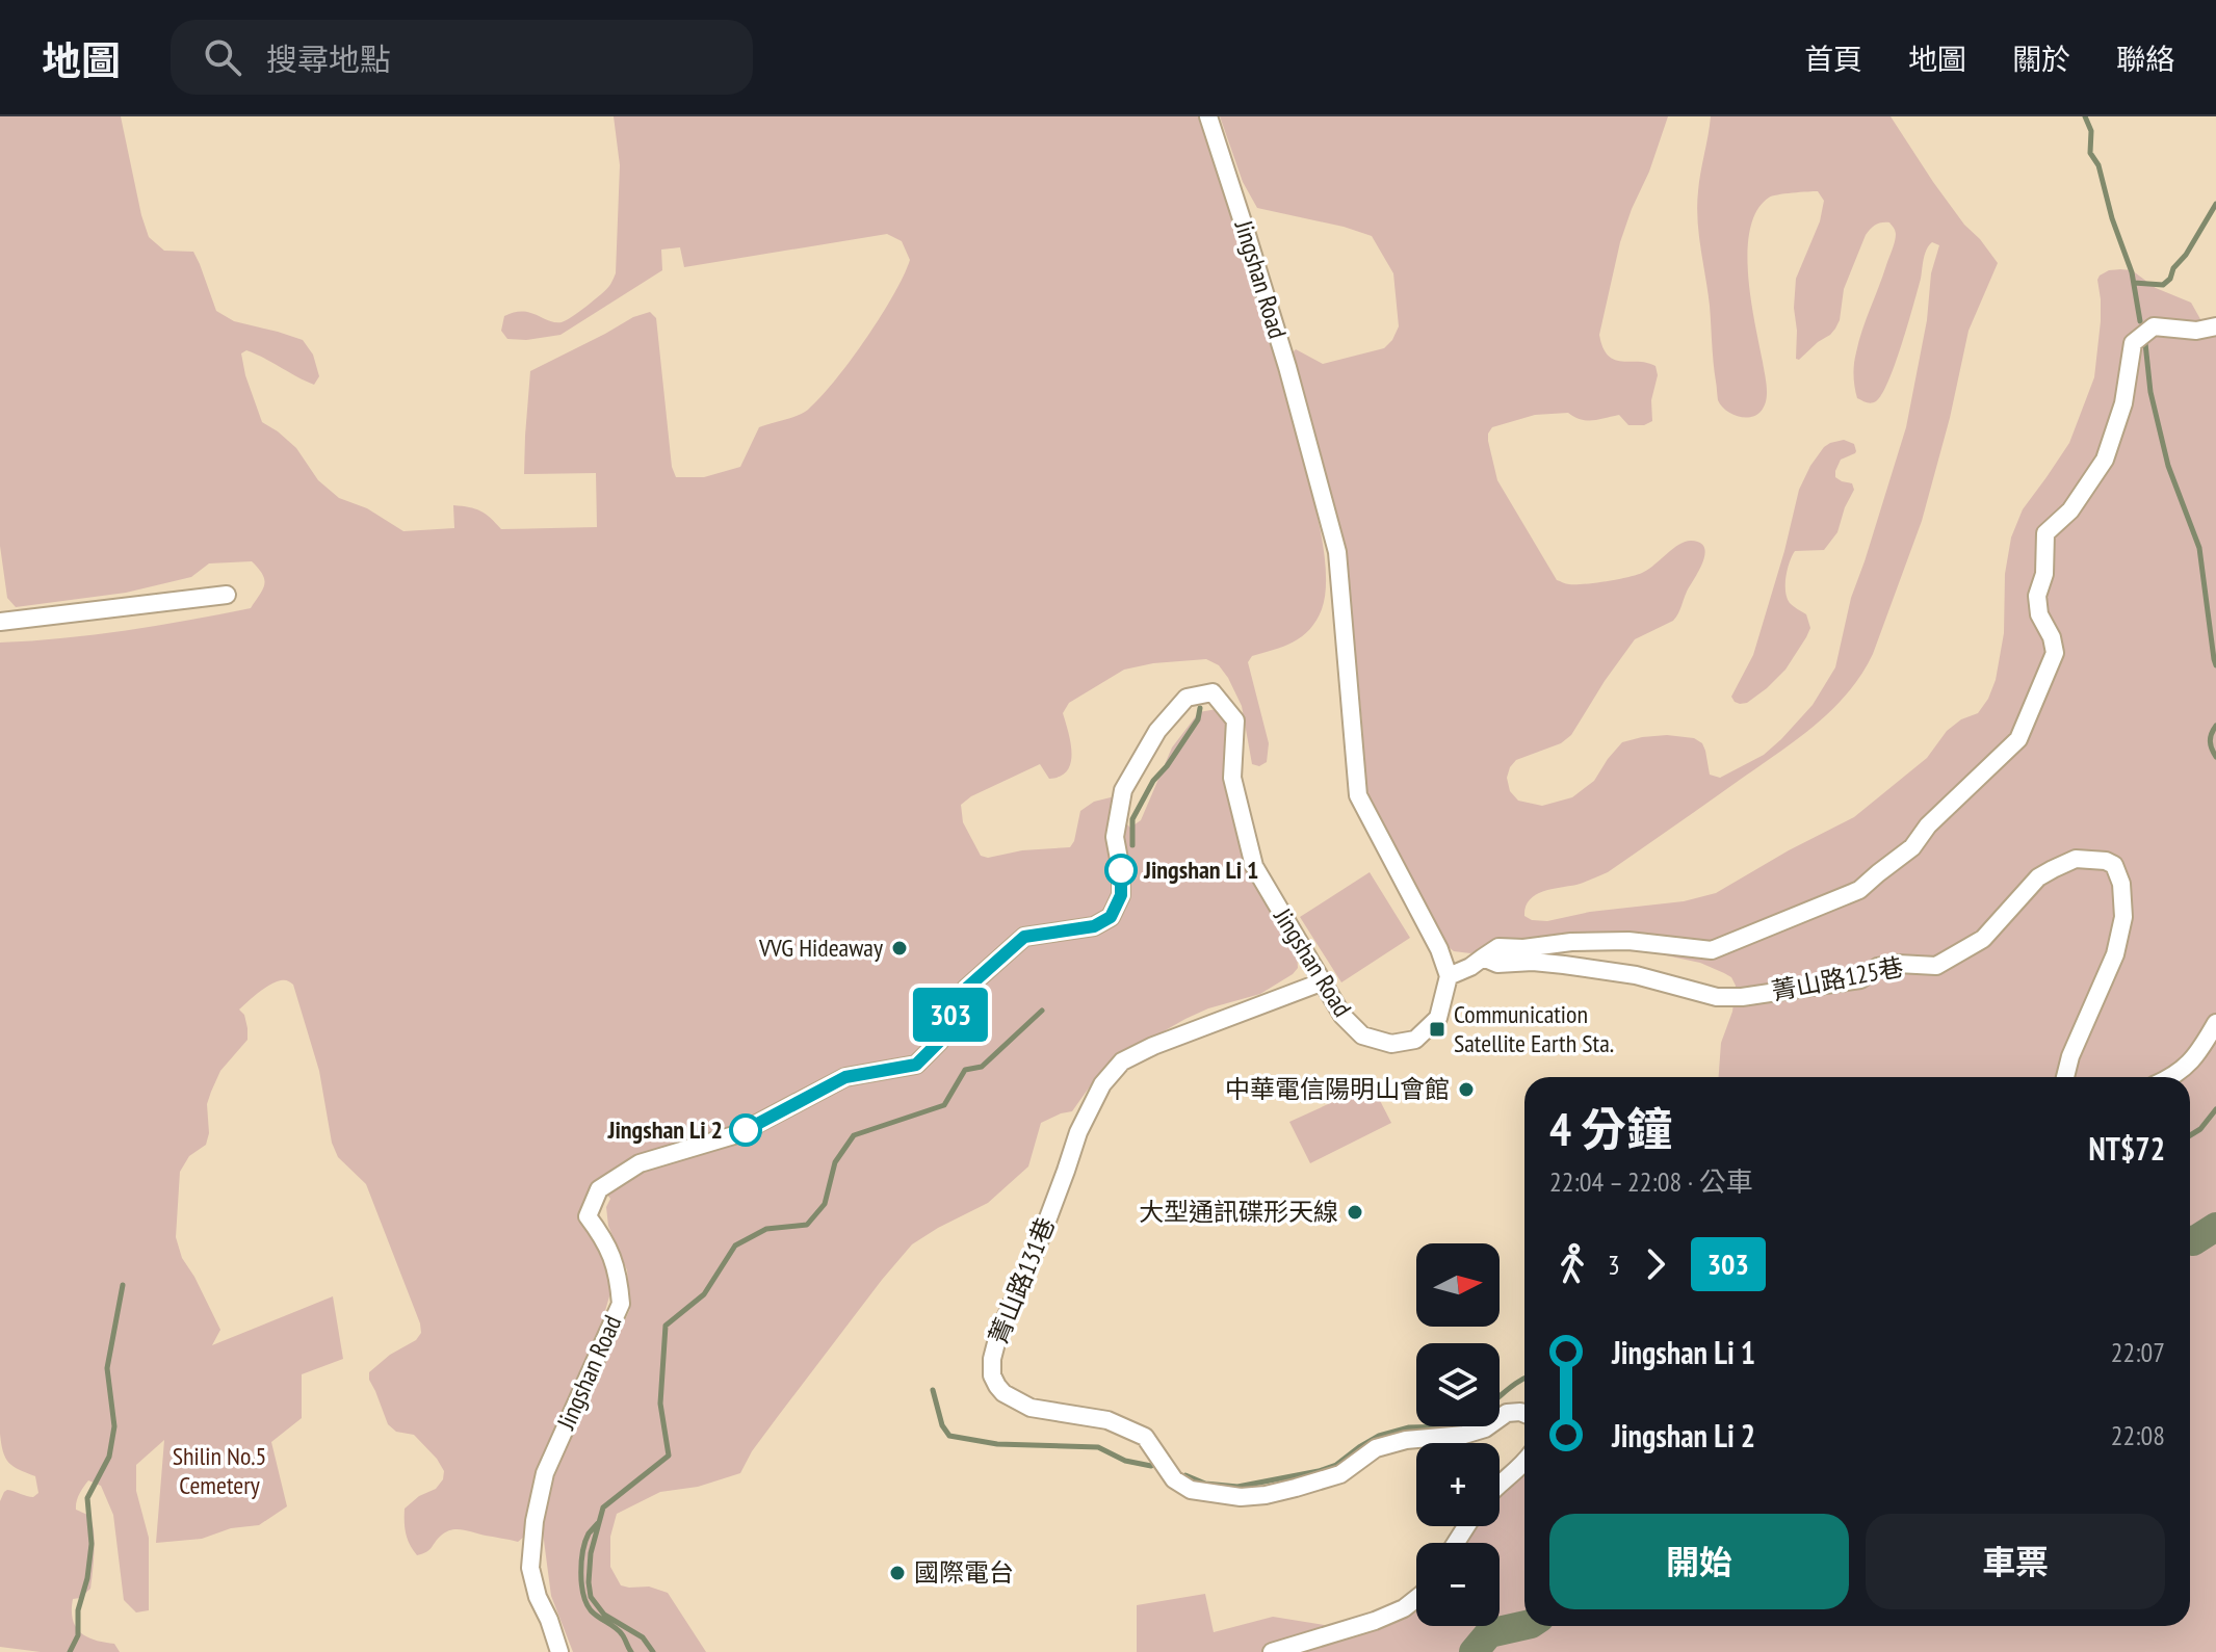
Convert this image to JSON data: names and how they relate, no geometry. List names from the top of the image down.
{
  "streets": {
    "street": ["Jingshan Road", "菁山路125巷", "菁山路131巷"]
  },
  "crossings": [
    ["Jingshan Road", "菁山路131巷"]
  ],
  "parks": ["Shilin No.5 Cemetery"],
  "places": {
    "other": [
      "Jingshan Li 1",
      "VVG Hideaway",
      "中華電信陽明山會館",
      "Jingshan Li 2",
      "大型通訊碟形天線",
      "國際電台"
    ],
    "transit": ["Communication Satellite Earth Sta."]
  },
  "lines": ["bus line 303"],
  "north": "right",
  "page": {
    "header": "地圖",
    "search": "搜尋地點",
    "nav": [
      "首頁",
      "地圖",
      "關於",
      "聯絡"
    ],
    "on_map": "303",
    "heading": ["4 分鐘", "22:04 – 22:08 · 公車", "NT$72"],
    "legs": ["3", "303"],
    "map_buttons": ["+", "−"],
    "list": [
      {
        "name": "Jingshan Li 1",
        "value": "22:07"
      },
      {
        "name": "Jingshan Li 2",
        "value": "22:08"
      }
    ],
    "buttons": ["開始", "車票"]
  }
}
